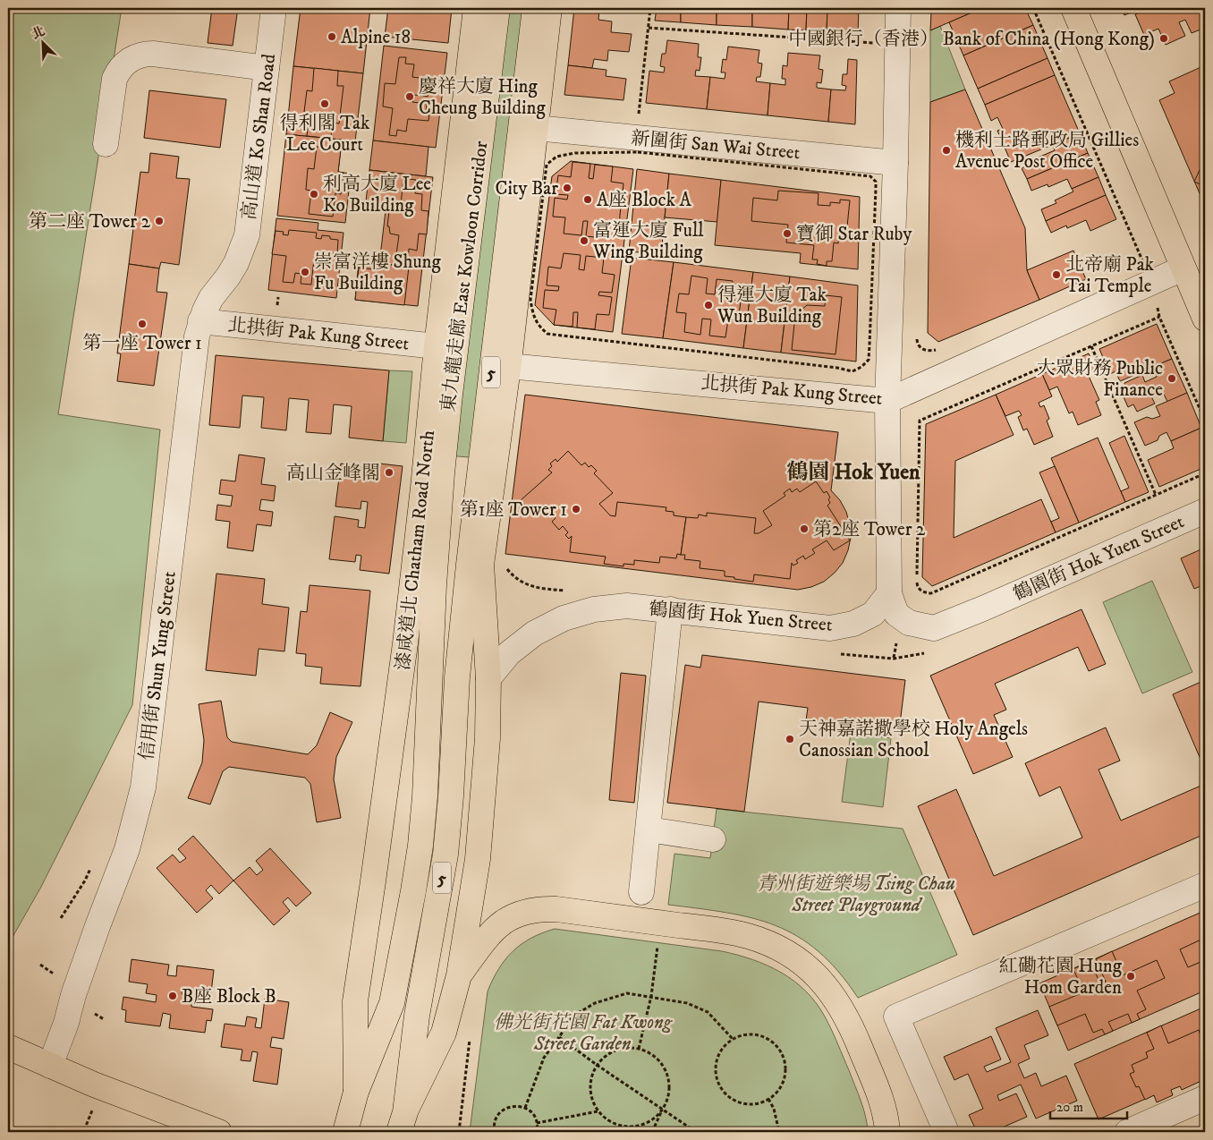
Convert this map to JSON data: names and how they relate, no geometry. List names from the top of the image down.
{
  "streets": {
    "main road": ["東九龍走廊 East Kowloon Corridor", "5", "漆咸道北 Chatham Road North"],
    "street": [
      "高山道 Ko Shan Road",
      "新圍街 San Wai Street",
      "北拱街 Pak Kung Street",
      "鶴園街 Hok Yuen Street",
      "信用街 Shun Yung Street"
    ]
  },
  "crossings": [
    ["高山道 Ko Shan Road", "信用街 Shun Yung Street"],
    ["東九龍走廊 East Kowloon Corridor", "漆咸道北 Chatham Road North"],
    ["北拱街 Pak Kung Street", "漆咸道北 Chatham Road North"],
    ["北拱街 Pak Kung Street", "信用街 Shun Yung Street"]
  ],
  "districts": ["鶴園 Hok Yuen"],
  "parks": ["青州街遊樂場 Tsing Chau Street Playground", "佛光街花園 Fat Kwong Street Garden"],
  "places": [
    "Alpine 18",
    "中國銀行（香港） Bank of China (Hong Kong)",
    "慶祥大廈 Hing Cheung Building",
    "得利閣 Tak Lee Court",
    "機利士路郵政局 Gillies Avenue Post Office",
    "City Bar",
    "利高大廈 Lee Ko Building",
    "A座 Block A",
    "第二座 Tower 2",
    "寶御 Star Ruby",
    "富運大廈 Full Wing Building",
    "崇富洋樓 Shung Fu Building",
    "北帝廟 Pak Tai Temple",
    "得運大廈 Tak Wun Building",
    "第一座 Tower 1",
    "大眾財務 Public Finance",
    "高山金峰閣",
    "第1座 Tower 1",
    "第2座 Tower 2",
    "天神嘉諾撒學校 Holy Angels Canossian School",
    "紅磡花園 Hung Hom Garden",
    "B座 Block B"
  ],
  "scale_bar": "20 m",
  "north": "top left"
}
